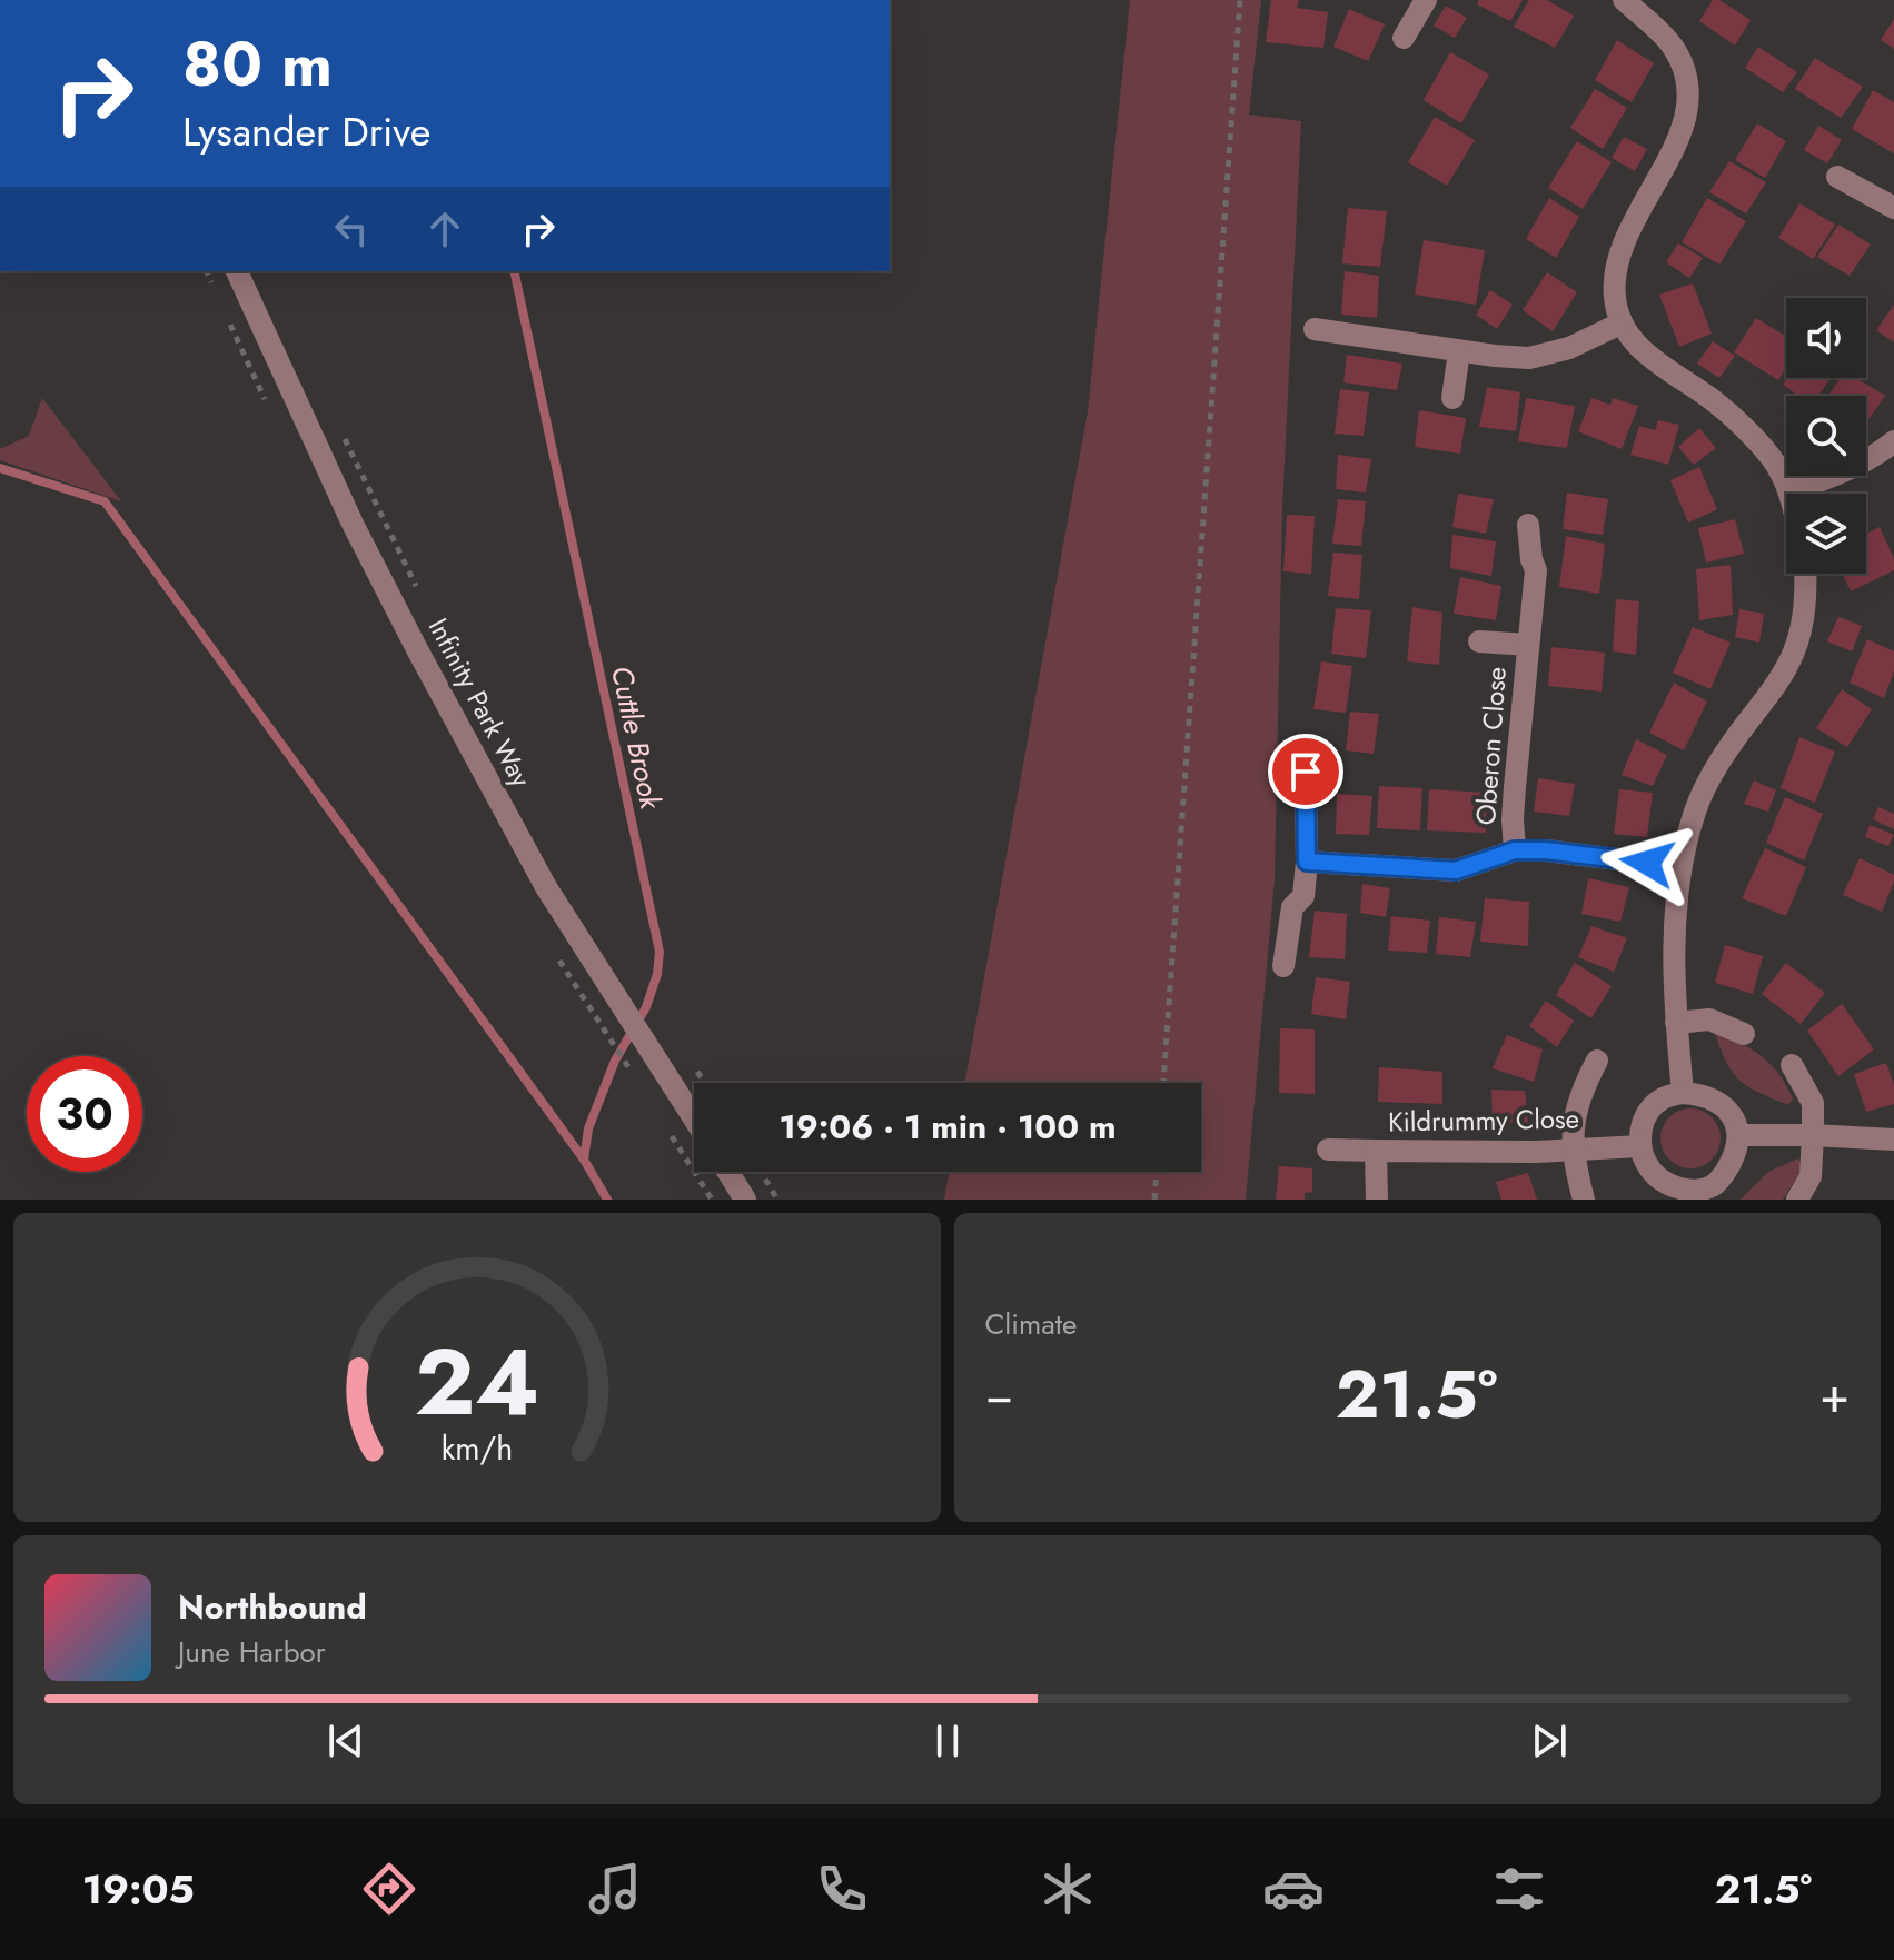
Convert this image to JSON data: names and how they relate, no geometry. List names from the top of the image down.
{
  "streets": {
    "street": ["Infinity Park Way", "Oberon Close", "Kildrummy Close"]
  },
  "water": ["Cuttle Brook"],
  "page": {
    "turn": ["80 m", "Lysander Drive"],
    "limit": "30",
    "trip": "19:06 · 1 min · 100 m",
    "tile": "Climate",
    "heat": ["−", "21.5°", "+"],
    "song": ["Northbound", "June Harbor"],
    "tabs": ["19:05", "21.5°"],
    "gauge": ["24", "km/h"]
  }
}
